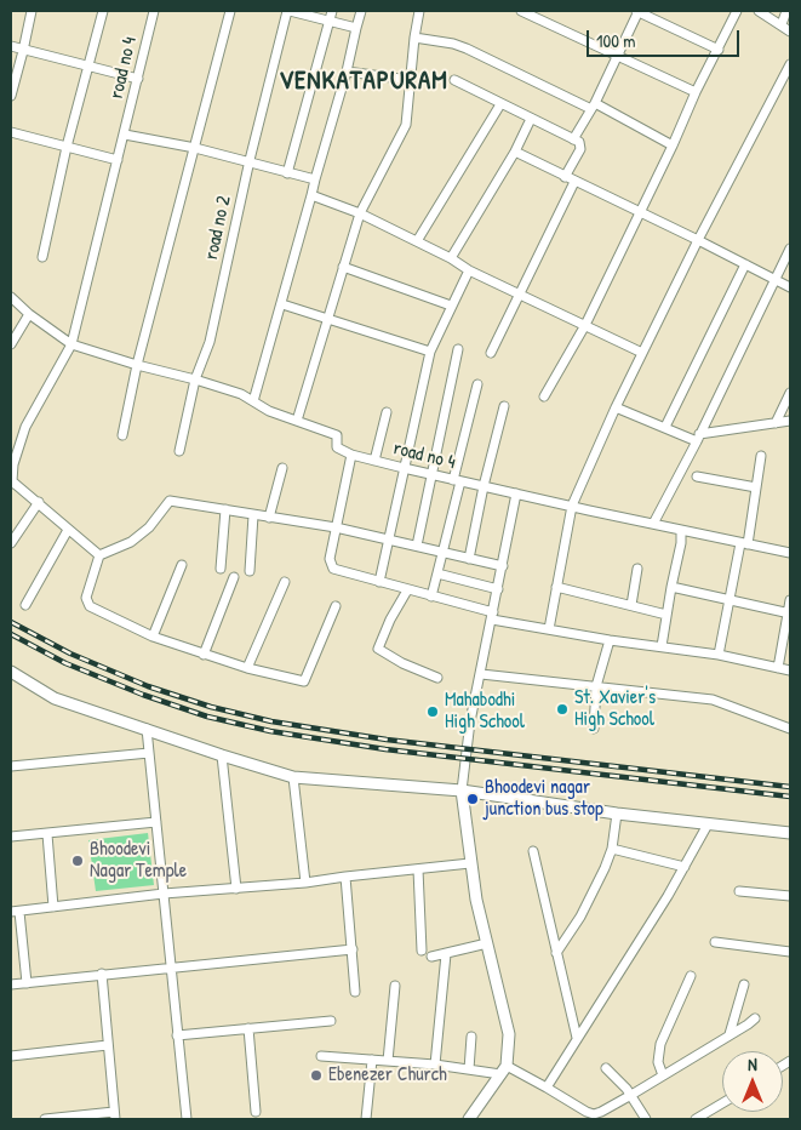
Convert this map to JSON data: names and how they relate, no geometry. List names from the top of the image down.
{
  "streets": {
    "street": ["road no 4", "road no 2"]
  },
  "districts": ["VENKATAPURAM"],
  "places": [
    "St. Xavier's High School",
    "Mahabodhi High School",
    "Bhoodevi nagar junction bus stop",
    "Bhoodevi Nagar Temple",
    "Ebenezer Church"
  ],
  "scale_bar": "100 m",
  "north": "top"
}
